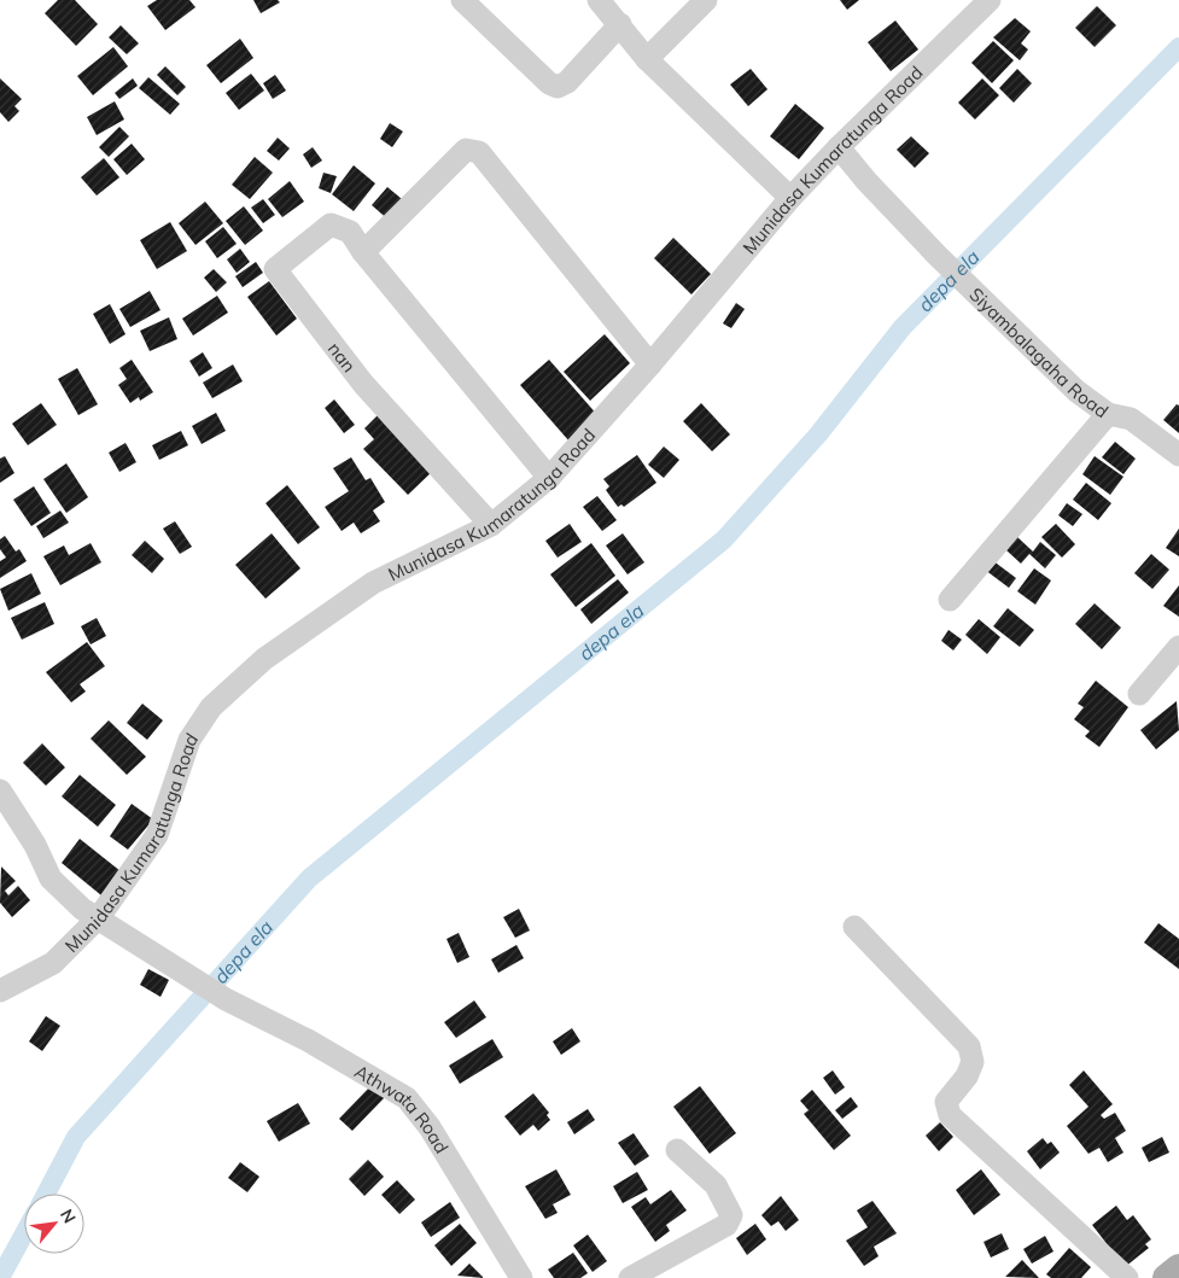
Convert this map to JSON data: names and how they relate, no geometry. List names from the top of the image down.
{
  "streets": {
    "street": [
      "Munidasa Kumaratunga Road",
      "Siyambalagaha Road",
      "nan",
      "Athwata Road"
    ]
  },
  "crossings": [
    ["Munidasa Kumaratunga Road", "Siyambalagaha Road"],
    ["Munidasa Kumaratunga Road", "nan"],
    ["Munidasa Kumaratunga Road", "Athwata Road"]
  ],
  "water": ["depa ela"],
  "north": "top right"
}
